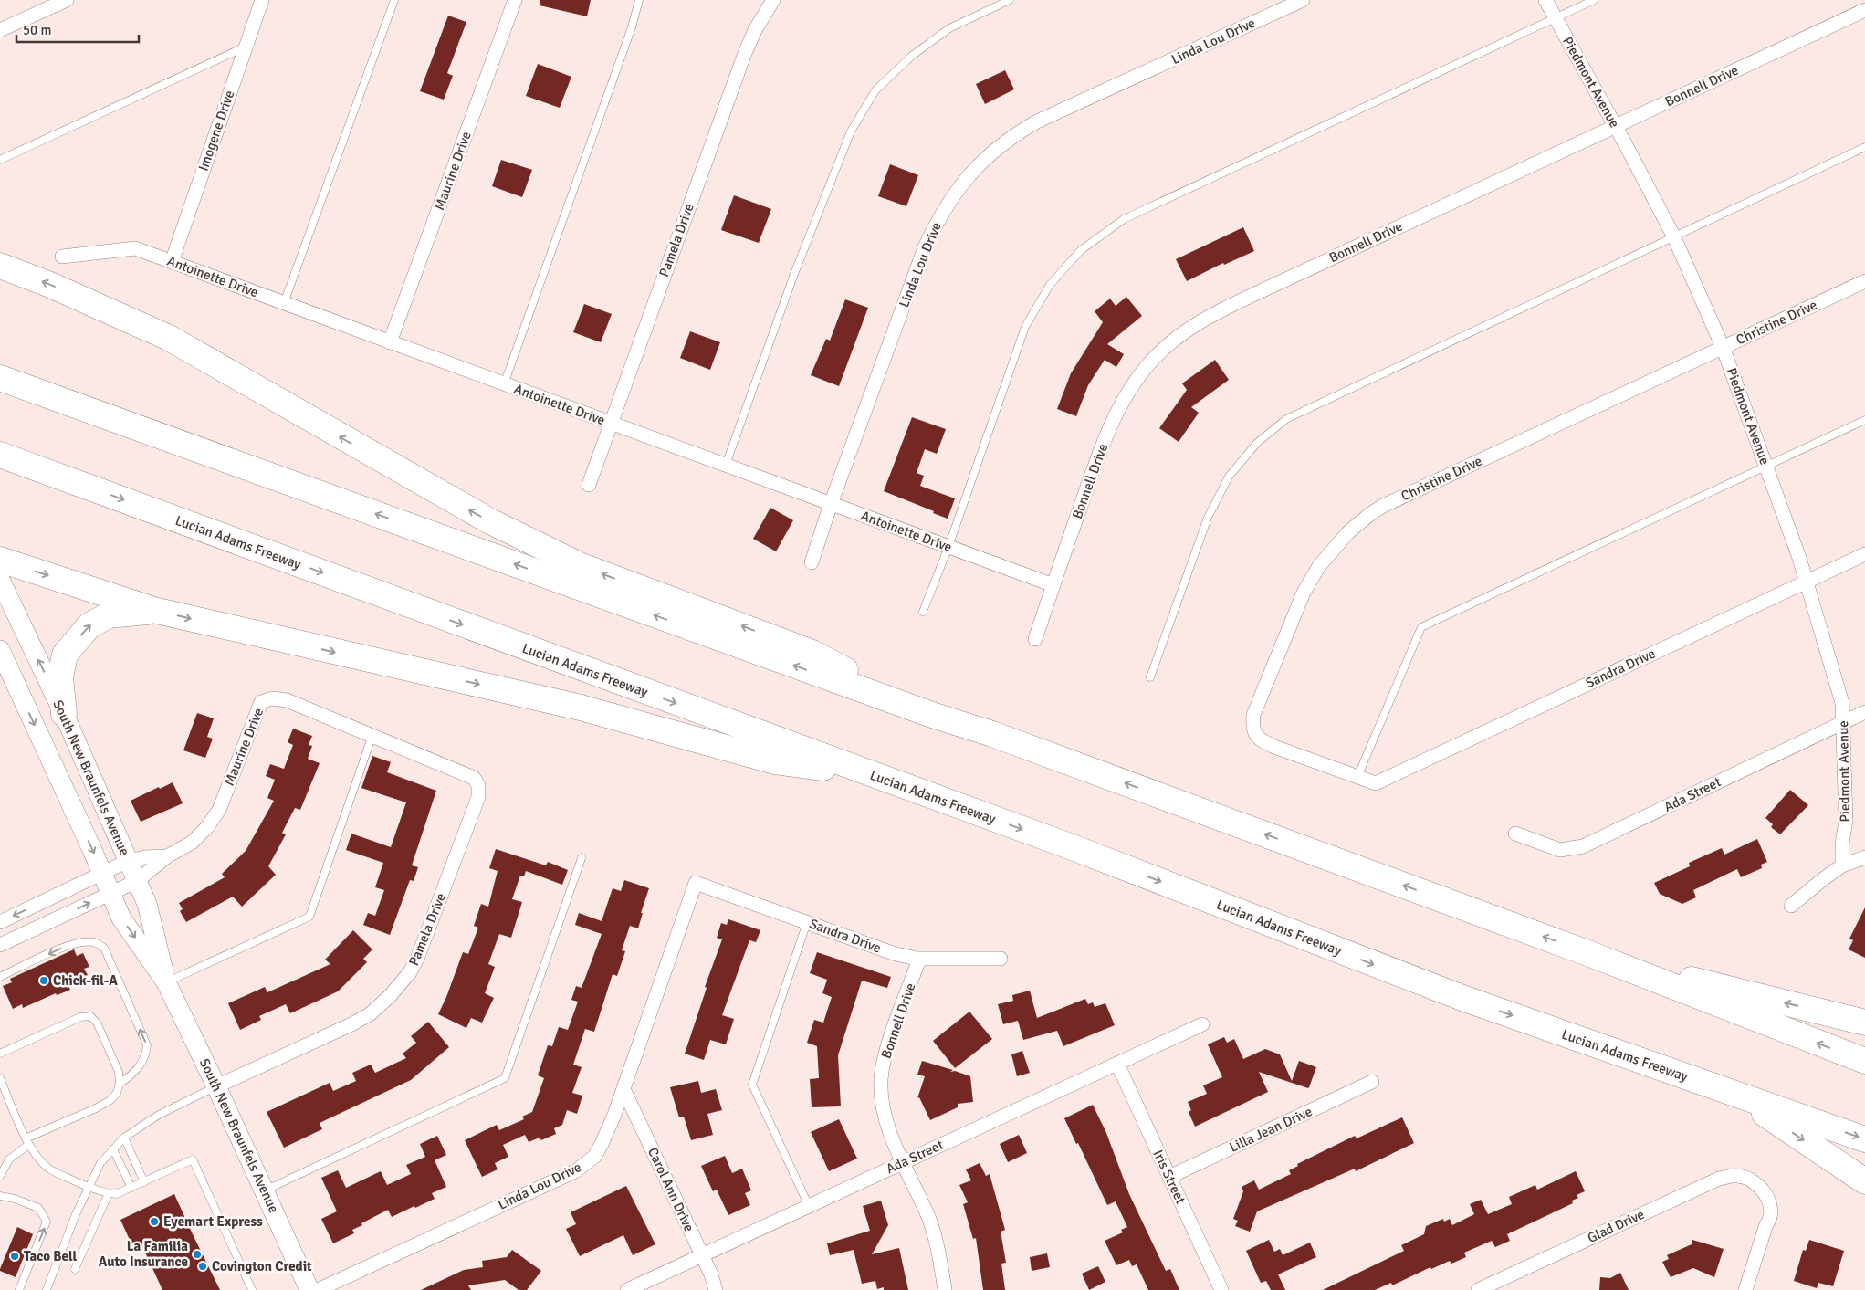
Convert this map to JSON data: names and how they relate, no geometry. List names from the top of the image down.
{
  "streets": {
    "highway": ["Lucian Adams Freeway"],
    "main road": ["South New Braunfels Avenue"],
    "street": [
      "Linda Lou Drive",
      "Piedmont Avenue",
      "Bonnell Drive",
      "Imogene Drive",
      "Maurine Drive",
      "Pamela Drive",
      "Antoinette Drive",
      "Christine Drive",
      "Sandra Drive",
      "Ada Street",
      "Lilla Jean Drive",
      "Iris Street",
      "Carol Ann Drive",
      "Glad Drive"
    ]
  },
  "crossings": [
    ["Linda Lou Drive", "Antoinette Drive"],
    ["Linda Lou Drive", "Sandra Drive"],
    ["Linda Lou Drive", "Carol Ann Drive"],
    ["Piedmont Avenue", "Bonnell Drive"],
    ["Piedmont Avenue", "Christine Drive"],
    ["Piedmont Avenue", "Sandra Drive"],
    ["Piedmont Avenue", "Ada Street"],
    ["Bonnell Drive", "Antoinette Drive"],
    ["Bonnell Drive", "Sandra Drive"],
    ["Bonnell Drive", "Ada Street"],
    ["Imogene Drive", "Antoinette Drive"],
    ["Maurine Drive", "Pamela Drive"],
    ["Maurine Drive", "Antoinette Drive"],
    ["Maurine Drive", "South New Braunfels Avenue"],
    ["Pamela Drive", "Antoinette Drive"],
    ["Pamela Drive", "South New Braunfels Avenue"],
    ["Christine Drive", "Sandra Drive"],
    ["Ada Street", "Iris Street"],
    ["Ada Street", "Carol Ann Drive"],
    ["Lilla Jean Drive", "Iris Street"]
  ],
  "places": [
    "Chick-fil-A",
    "Eyemart Express",
    "La Familia Auto Insurance",
    "Taco Bell",
    "Covington Credit"
  ],
  "scale_bar": "50 m"
}
